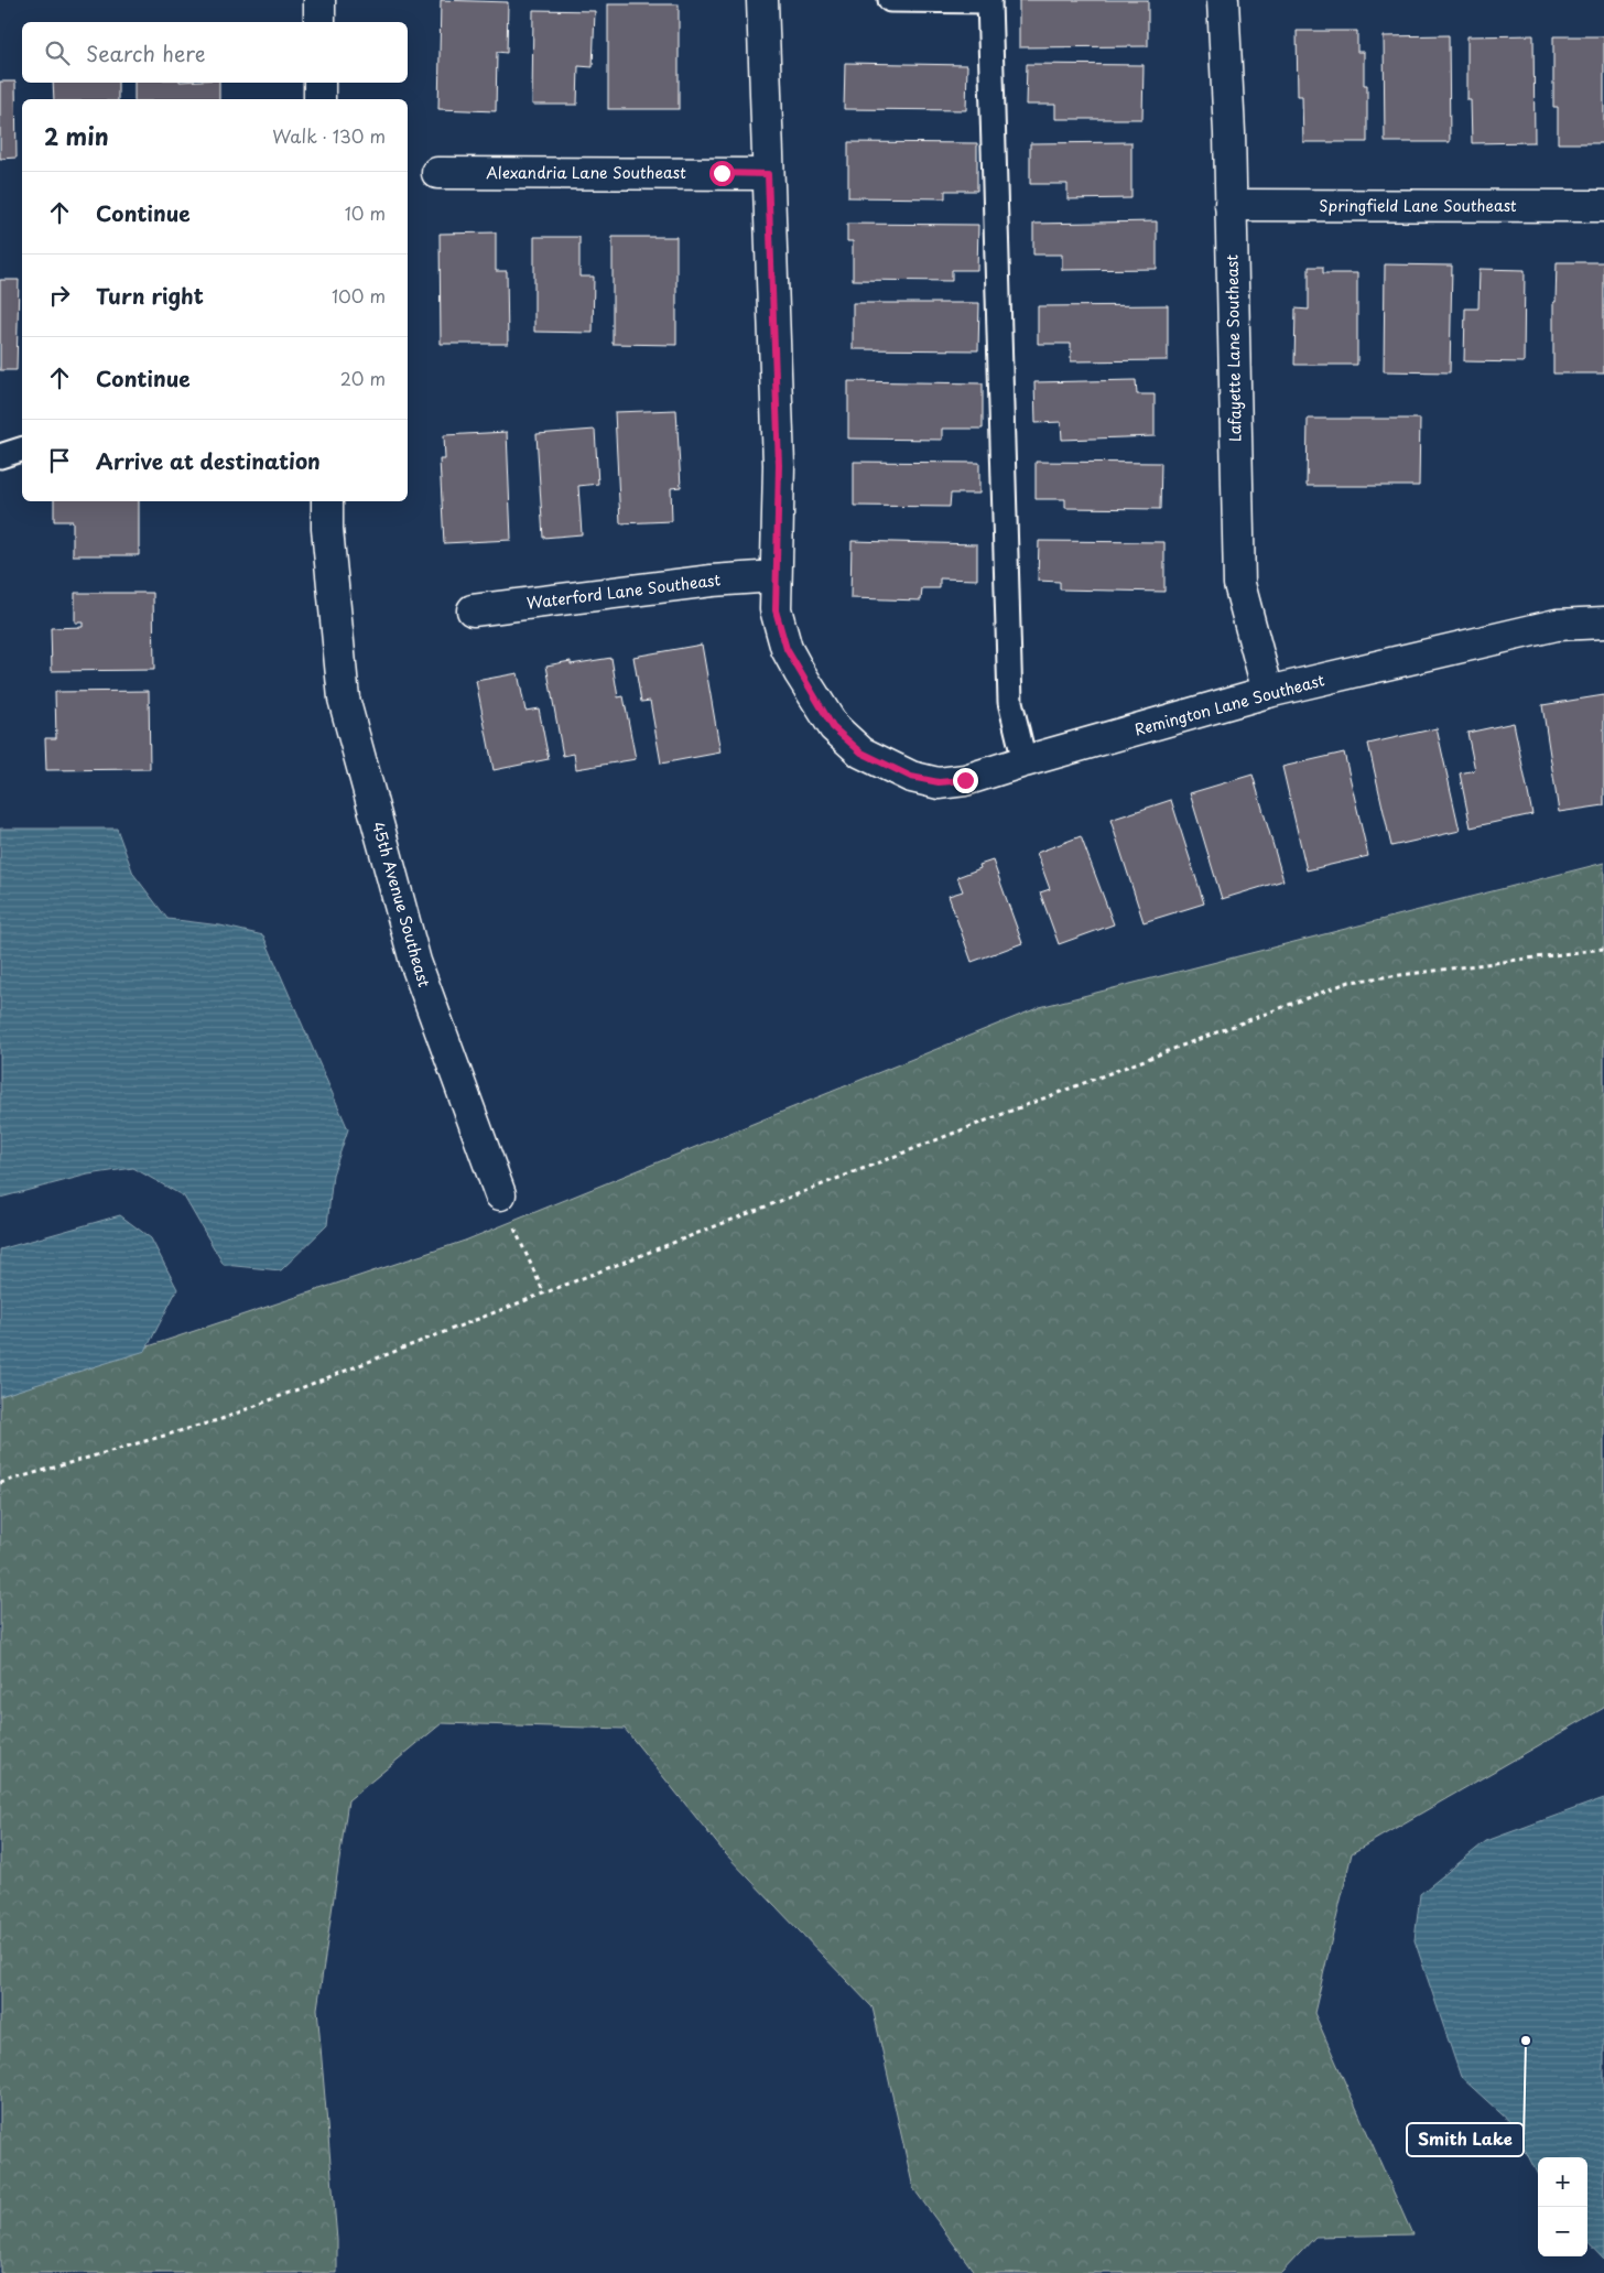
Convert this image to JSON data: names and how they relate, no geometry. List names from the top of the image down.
{
  "streets": {
    "street": [
      "Alexandria Lane Southeast",
      "Springfield Lane Southeast",
      "Lafayette Lane Southeast",
      "Waterford Lane Southeast",
      "Remington Lane Southeast",
      "45th Avenue Southeast"
    ]
  },
  "crossings": [
    ["Alexandria Lane Southeast", "Remington Lane Southeast"],
    ["Springfield Lane Southeast", "Lafayette Lane Southeast"],
    ["Lafayette Lane Southeast", "Remington Lane Southeast"],
    ["Waterford Lane Southeast", "Remington Lane Southeast"]
  ],
  "places": ["Smith Lake"],
  "page": {
    "search": "Search here",
    "heading": ["2 min", "Walk · 130 m"],
    "list": [
      ["Continue", "10 m"],
      ["Turn right", "100 m"],
      ["Continue", "20 m"],
      "Arrive at destination"
    ],
    "map_buttons": ["+", "−"]
  }
}
